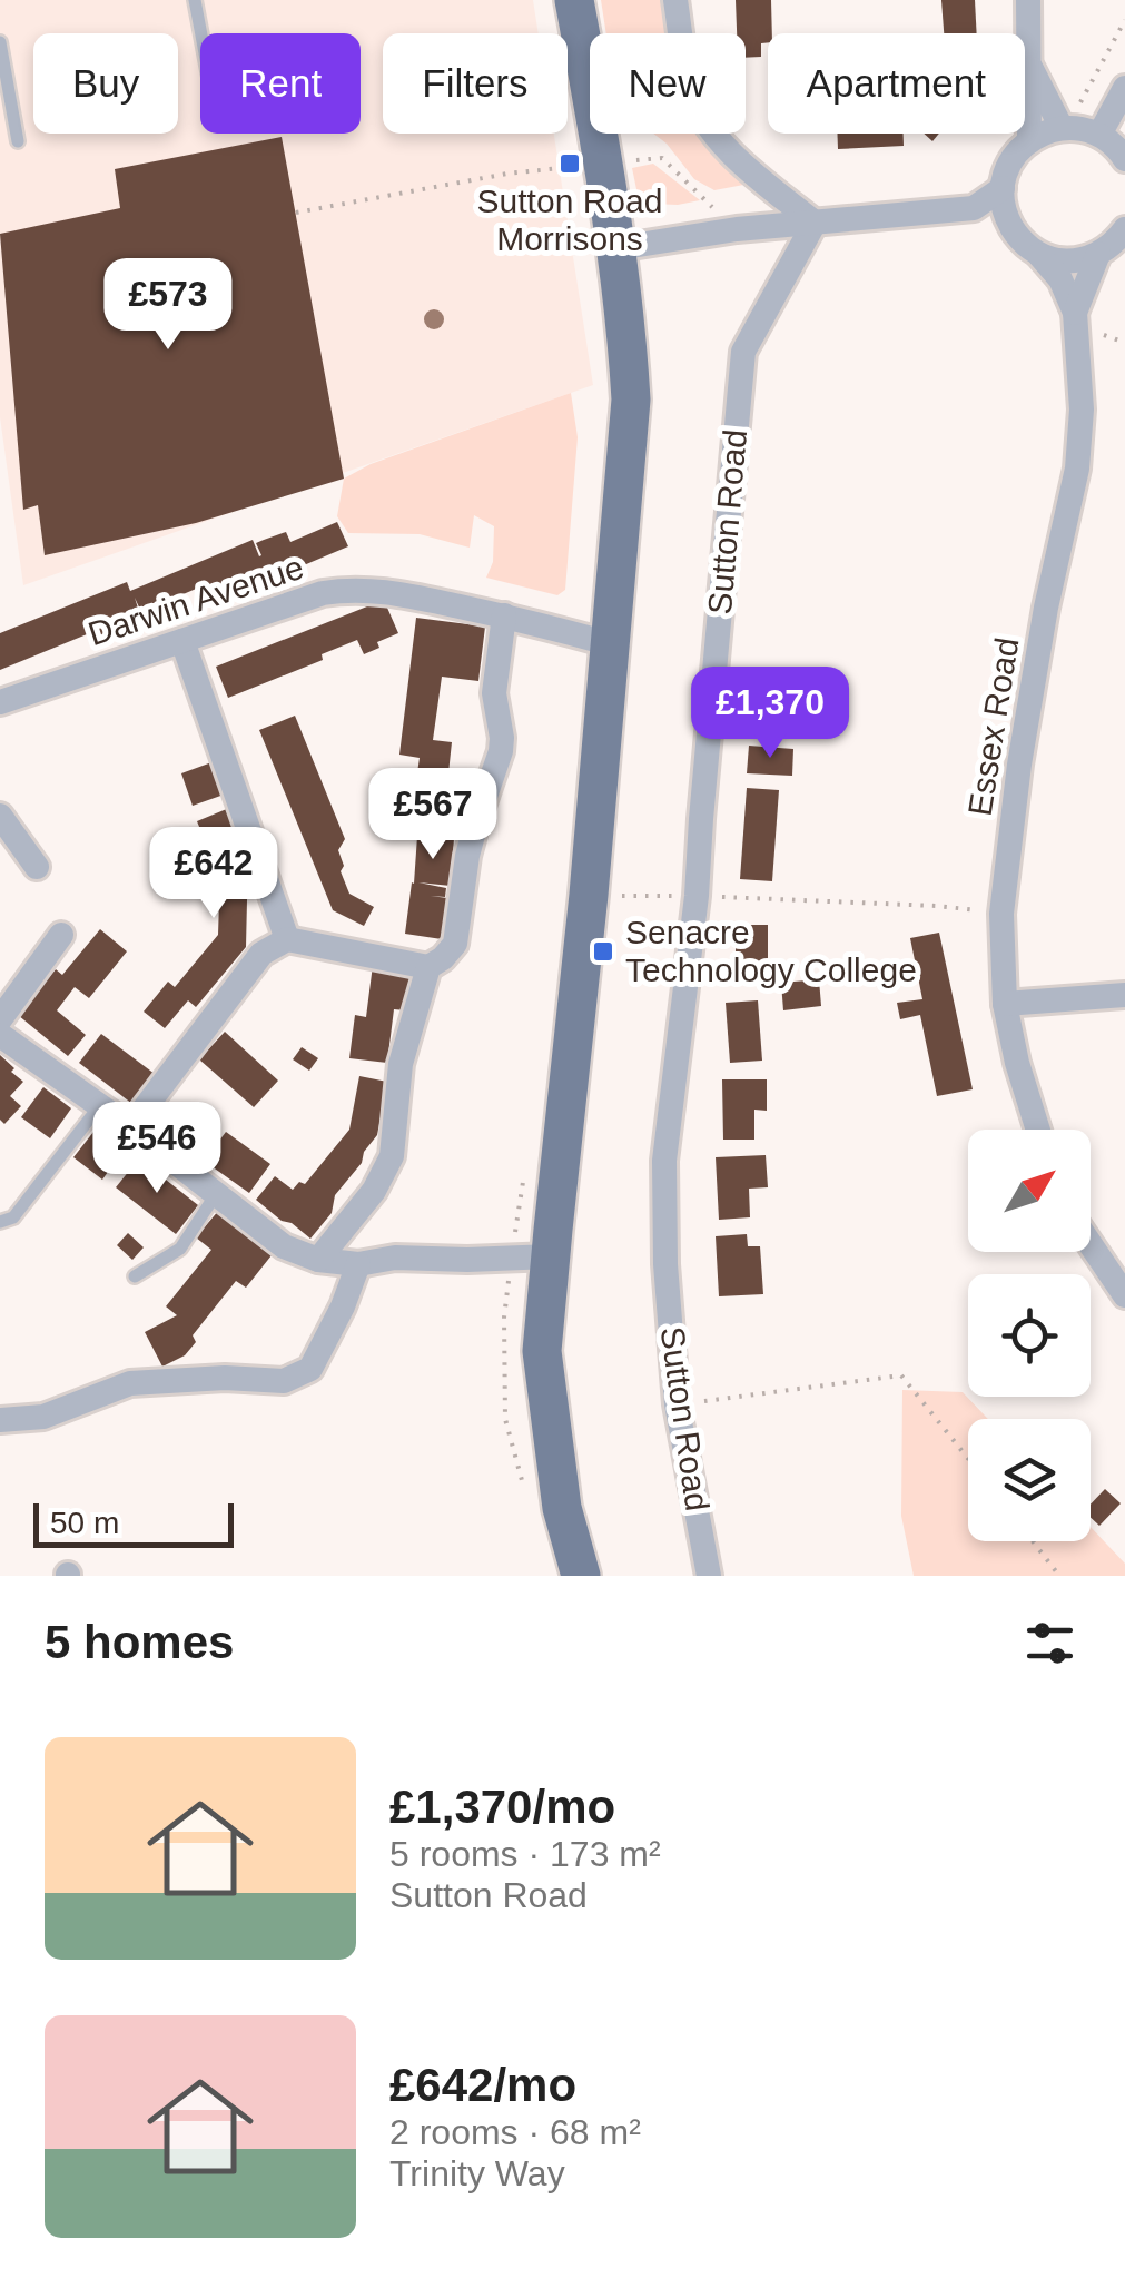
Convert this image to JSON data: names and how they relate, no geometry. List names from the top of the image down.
{
  "streets": {
    "street": ["Sutton Road", "Darwin Avenue", "Essex Road"]
  },
  "places": {
    "transit": ["Sutton Road Morrisons", "Senacre Technology College"]
  },
  "scale_bar": "50 m",
  "north": "top right",
  "page": {
    "chip": [
      "Buy",
      "Rent",
      "Filters",
      "New",
      "Apartment"
    ],
    "price": [
      "£573",
      "£1,370",
      "£567",
      "£642",
      "£546"
    ],
    "scale": "50 m",
    "heading": "5 homes",
    "list": [
      {
        "name": "£1,370/mo",
        "note": "5 rooms · 173 m² · Sutton Road"
      },
      {
        "name": "£642/mo",
        "note": "2 rooms · 68 m² · Trinity Way"
      }
    ]
  }
}
